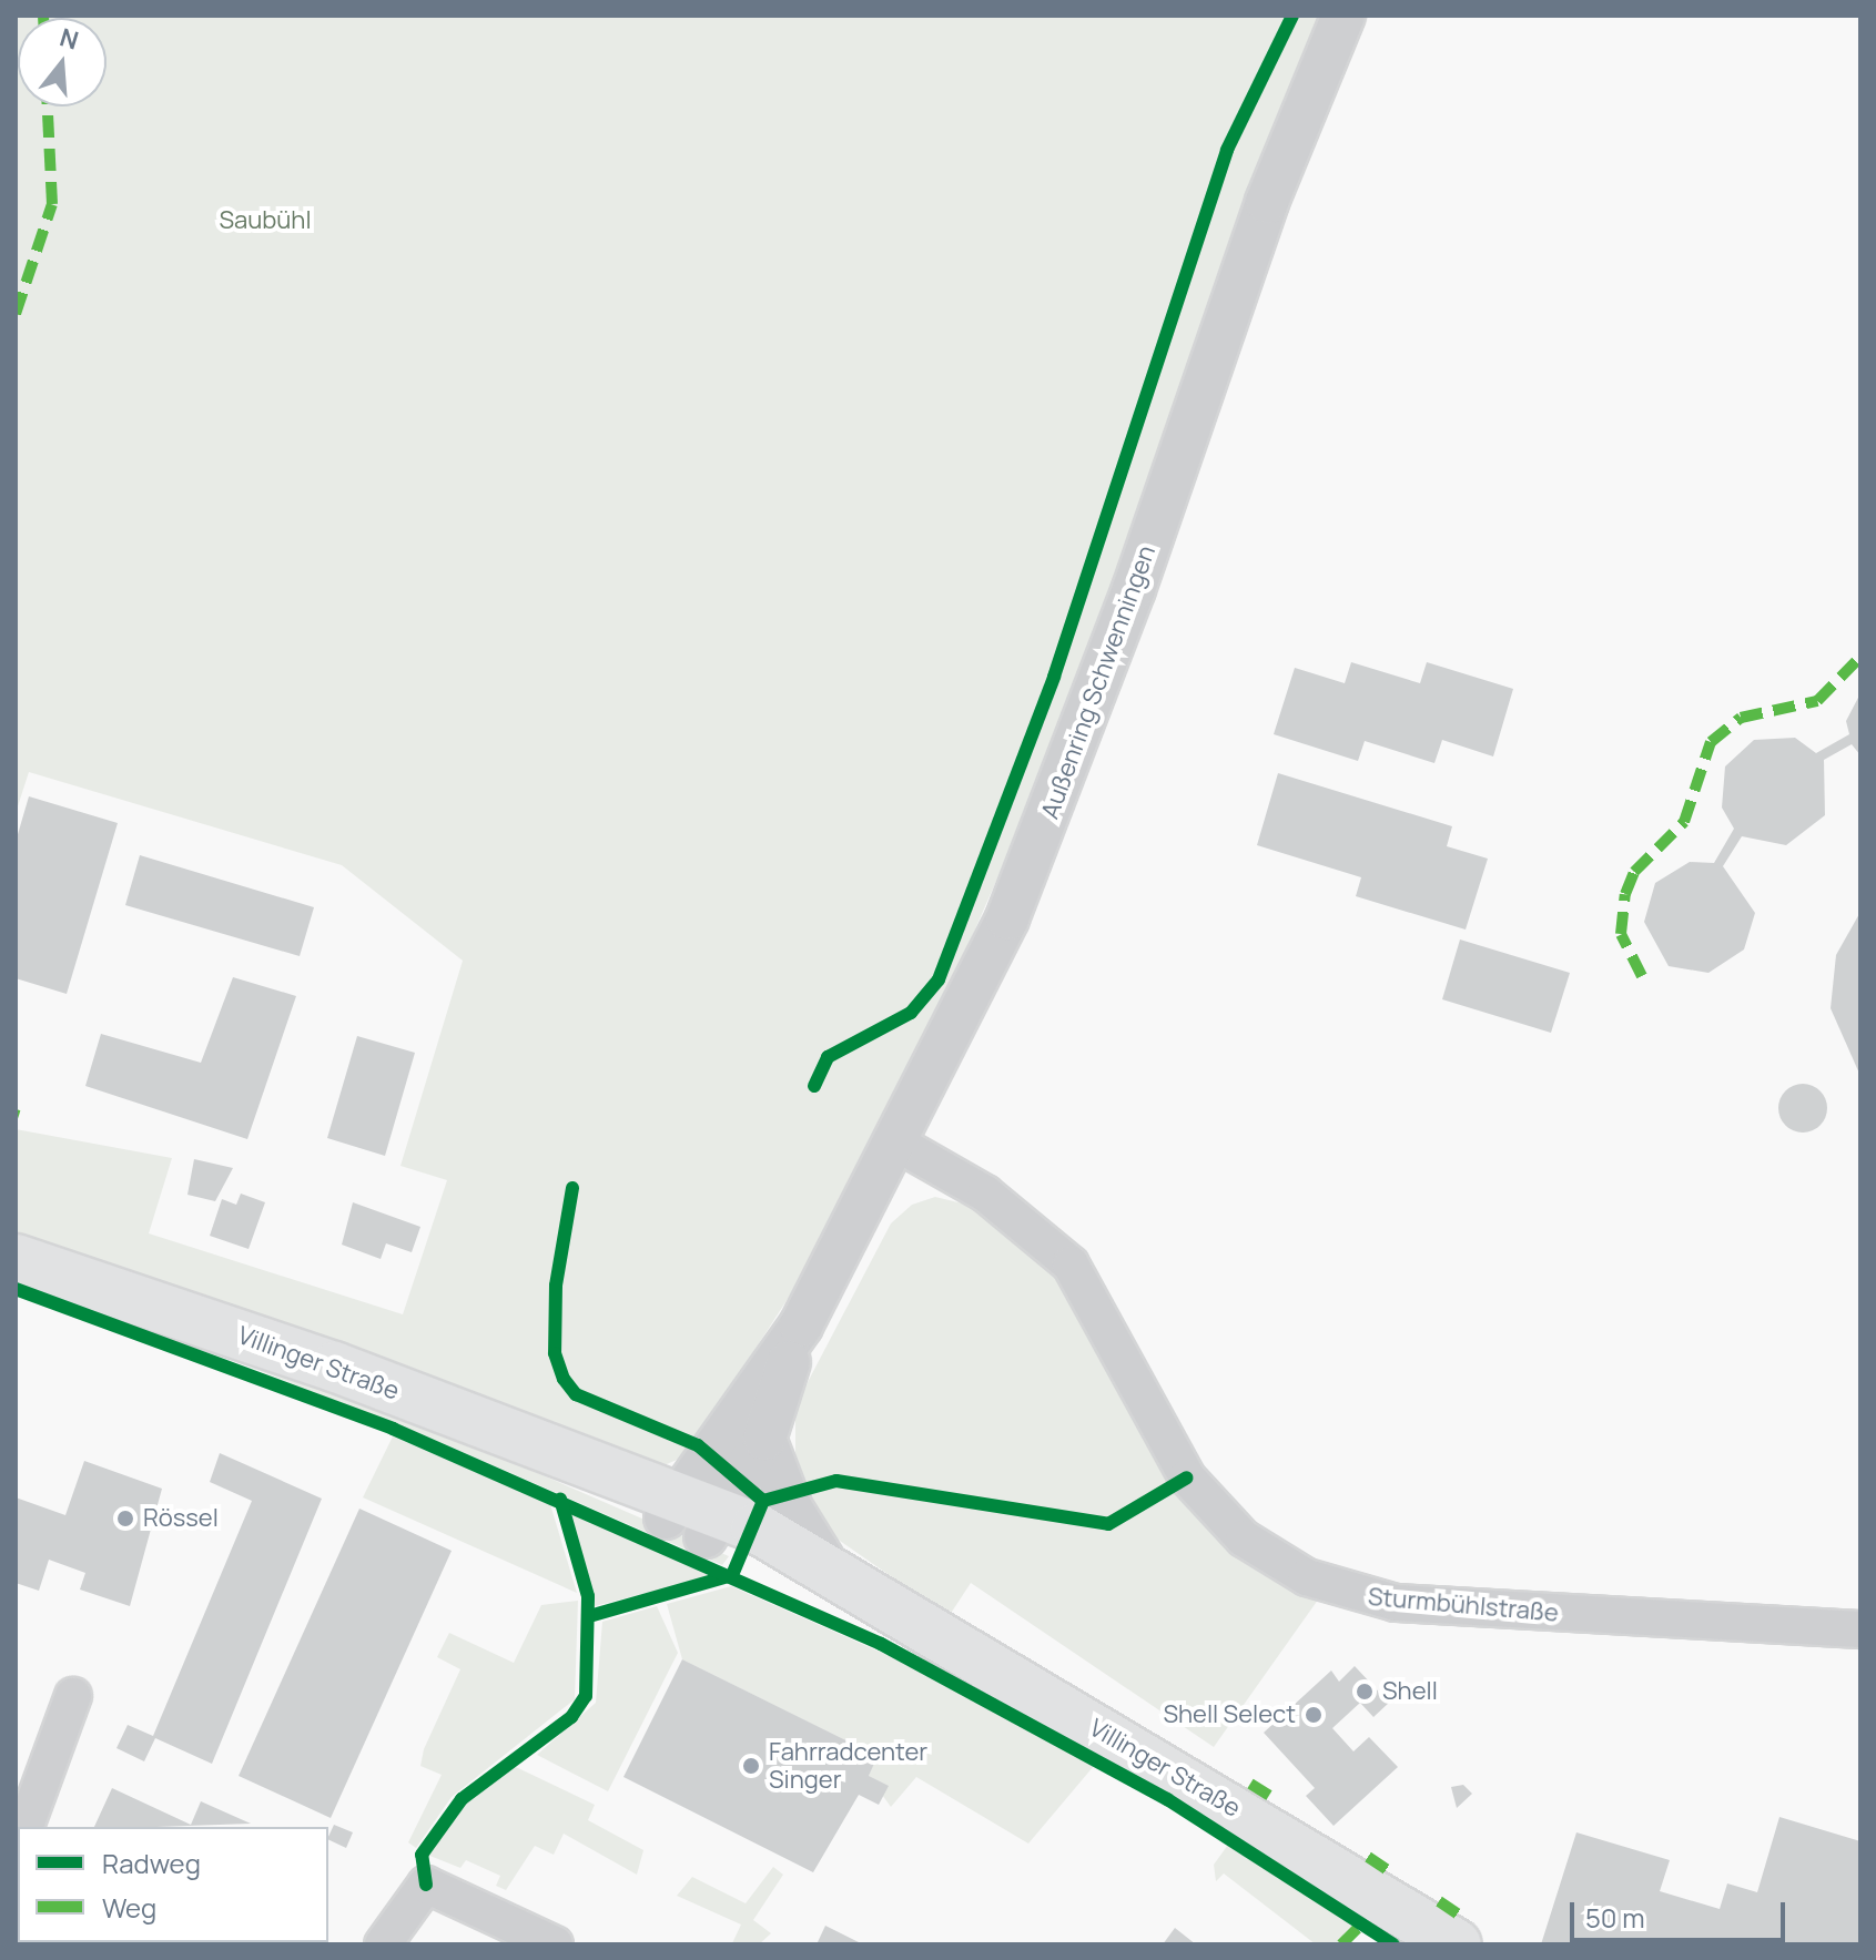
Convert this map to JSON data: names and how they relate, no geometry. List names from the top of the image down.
{
  "streets": {
    "main road": ["Villinger Straße"],
    "street": ["Außenring Schwenningen", "Sturmbühlstraße"]
  },
  "crossings": [
    ["Außenring Schwenningen", "Villinger Straße"],
    ["Außenring Schwenningen", "Sturmbühlstraße"]
  ],
  "parks": ["Saubühl"],
  "places": [
    "Rössel",
    "Shell",
    "Shell Select",
    "Fahrradcenter Singer"
  ],
  "legend": ["Radweg", "Weg"],
  "scale_bar": "50 m",
  "north": "top"
}
